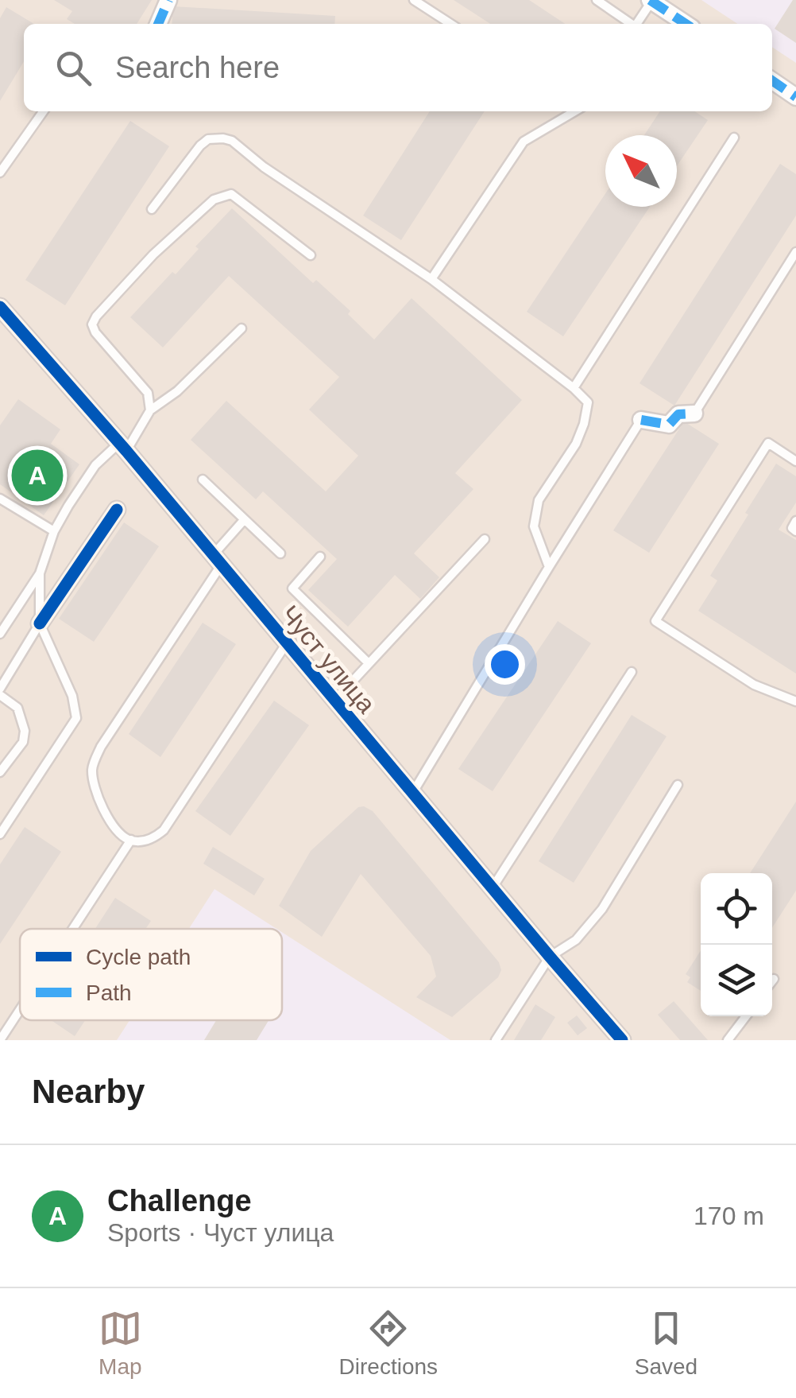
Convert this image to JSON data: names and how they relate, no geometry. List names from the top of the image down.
{
  "streets": {
    "street": ["Чуст улица"]
  },
  "legend": ["Cycle path", "Path"],
  "north": "top left",
  "page": {
    "search": "Search here",
    "pins": "A",
    "heading": "Nearby",
    "list": [
      {
        "mark": "A",
        "name": "Challenge",
        "note": "Sports · Чуст улица",
        "value": "170 m"
      }
    ],
    "nav": ["Map", "Directions", "Saved"]
  }
}
